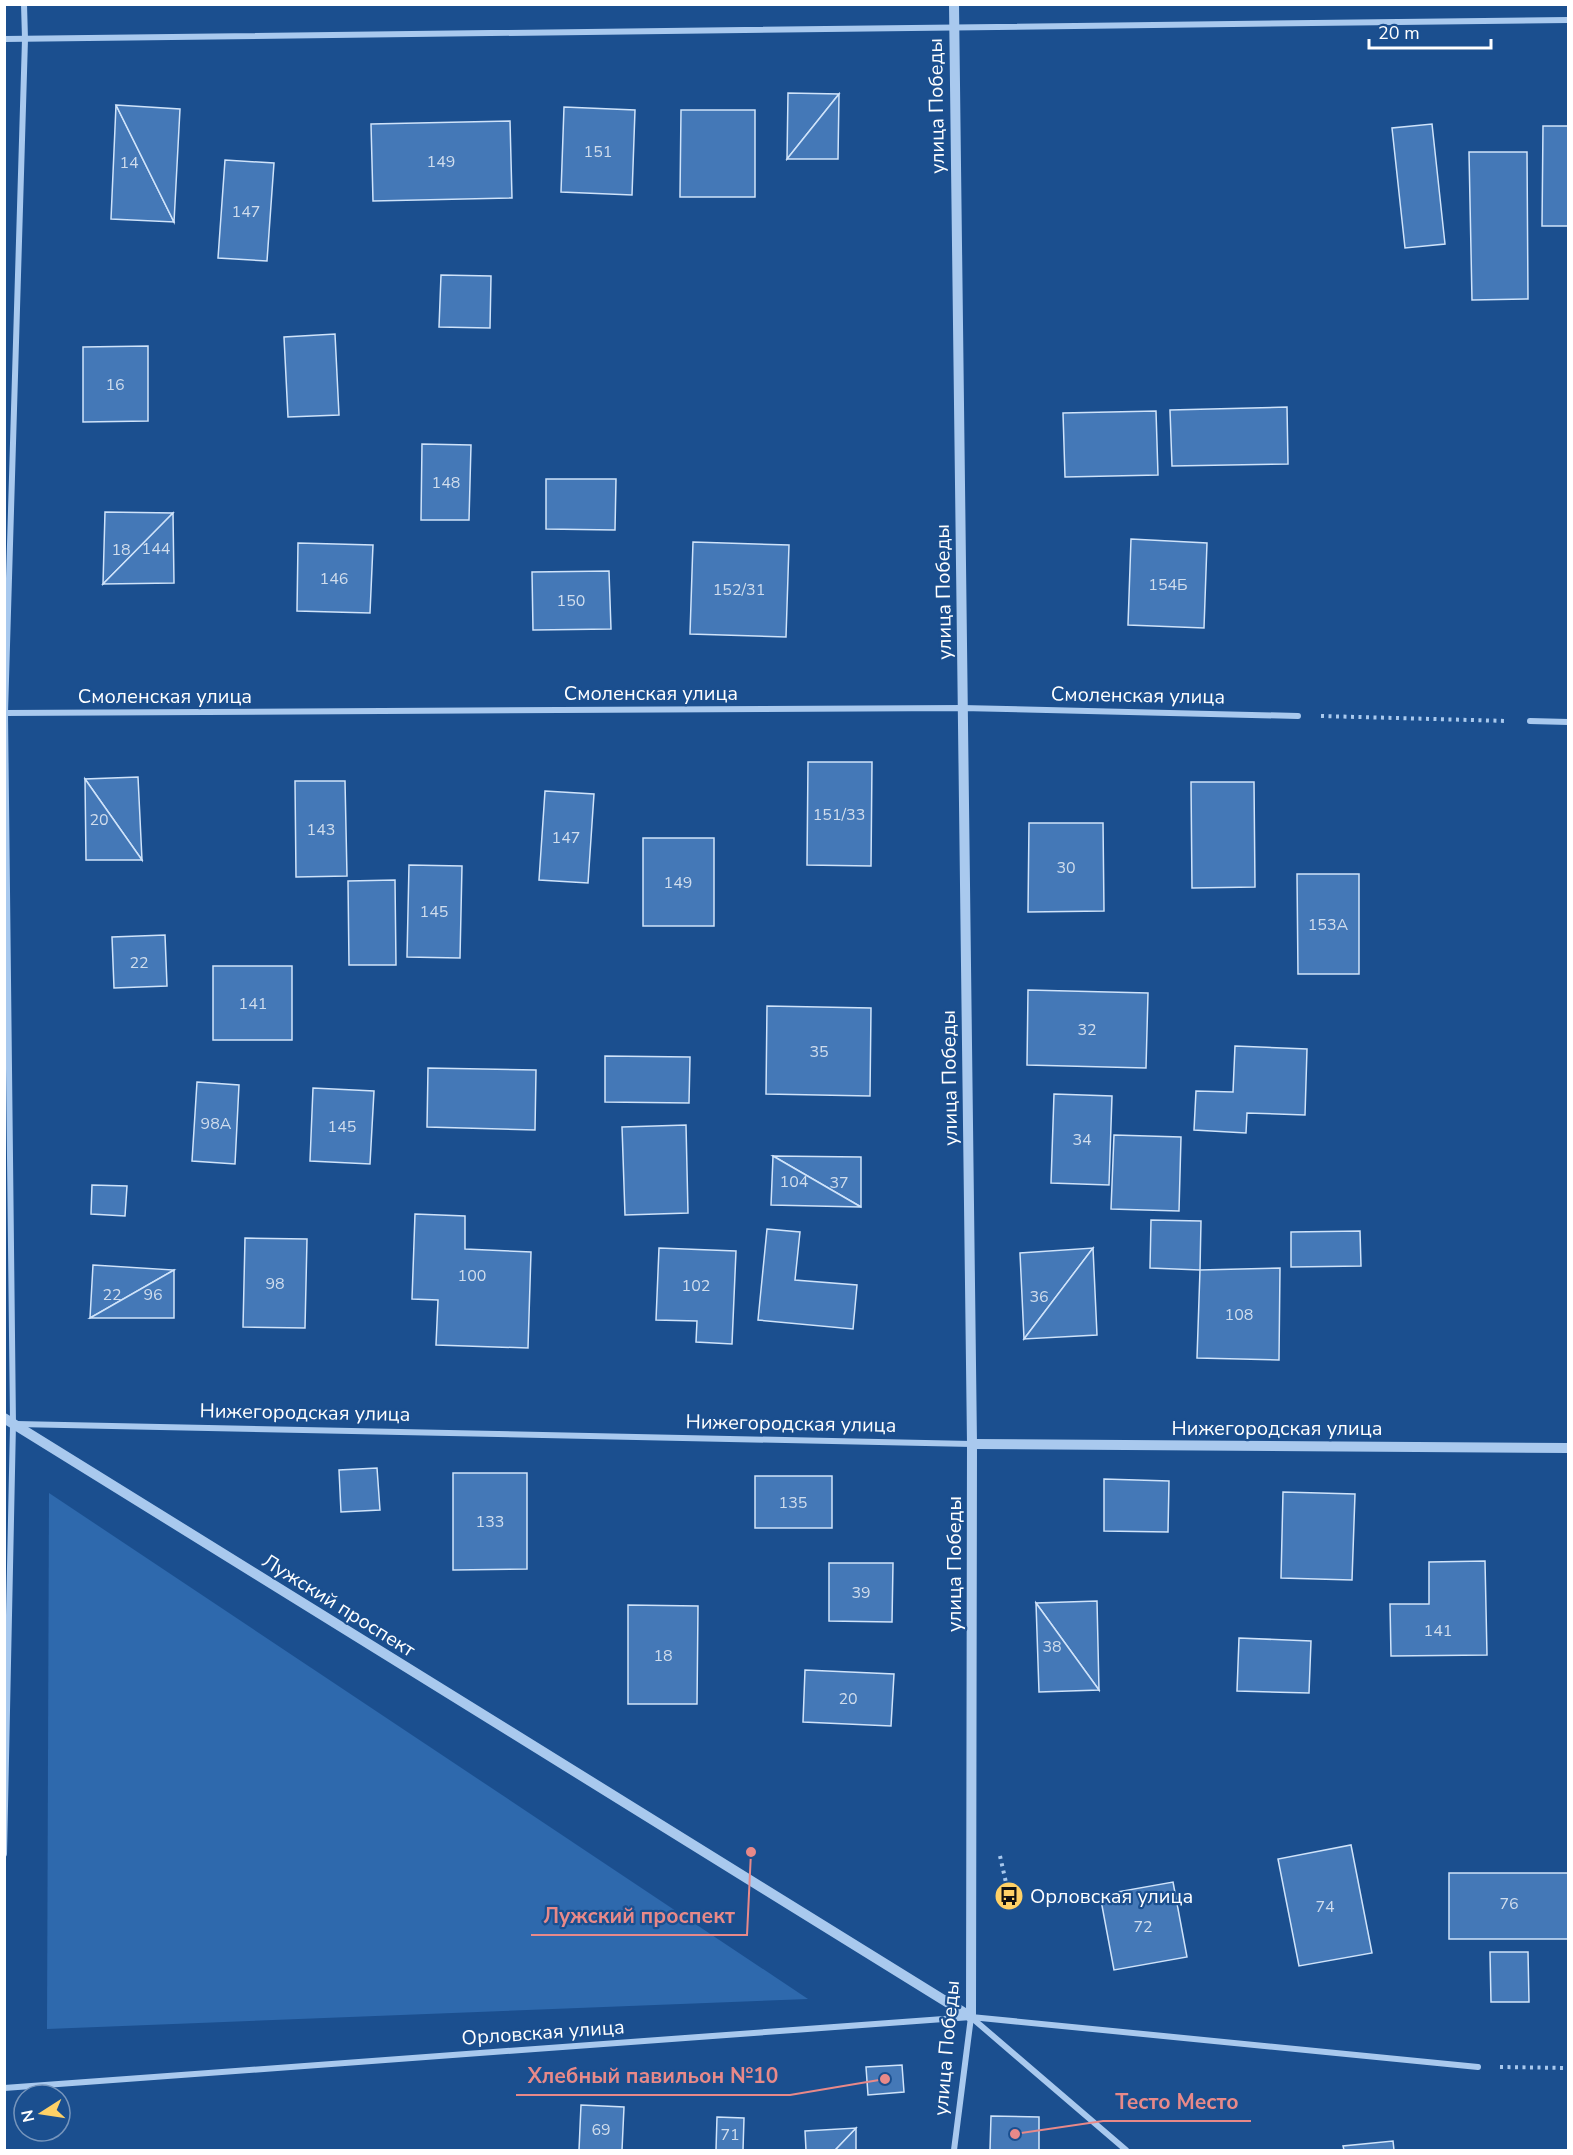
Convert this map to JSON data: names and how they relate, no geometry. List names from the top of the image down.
{
  "streets": {
    "street": [
      "улица Победы",
      "Смоленская улица",
      "Нижегородская улица",
      "Лужский проспект",
      "Орловская улица"
    ]
  },
  "crossings": [
    ["улица Победы", "Смоленская улица"],
    ["улица Победы", "Нижегородская улица"],
    ["улица Победы", "Лужский проспект"],
    ["улица Победы", "Орловская улица"],
    ["Нижегородская улица", "Лужский проспект"],
    ["Лужский проспект", "Орловская улица"]
  ],
  "places": {
    "other": ["Лужский проспект", "Хлебный павильон №10", "Тесто Место"],
    "bus stop": ["Орловская улица"]
  },
  "house_numbers": [
    "151",
    "149",
    "14",
    "147",
    "16",
    "148",
    "144",
    "18",
    "146",
    "154Б",
    "152/31",
    "150",
    "151/33",
    "20",
    "143",
    "147",
    "30",
    "149",
    "145",
    "153А",
    "22",
    "141",
    "32",
    "35",
    "98А",
    "145",
    "34",
    "104",
    "37",
    "100",
    "98",
    "102",
    "22",
    "96",
    "36",
    "108",
    "135",
    "133",
    "39",
    "141",
    "38",
    "18",
    "20",
    "76",
    "74",
    "72",
    "69",
    "71"
  ],
  "scale_bar": "20 m",
  "north": "left"
}
